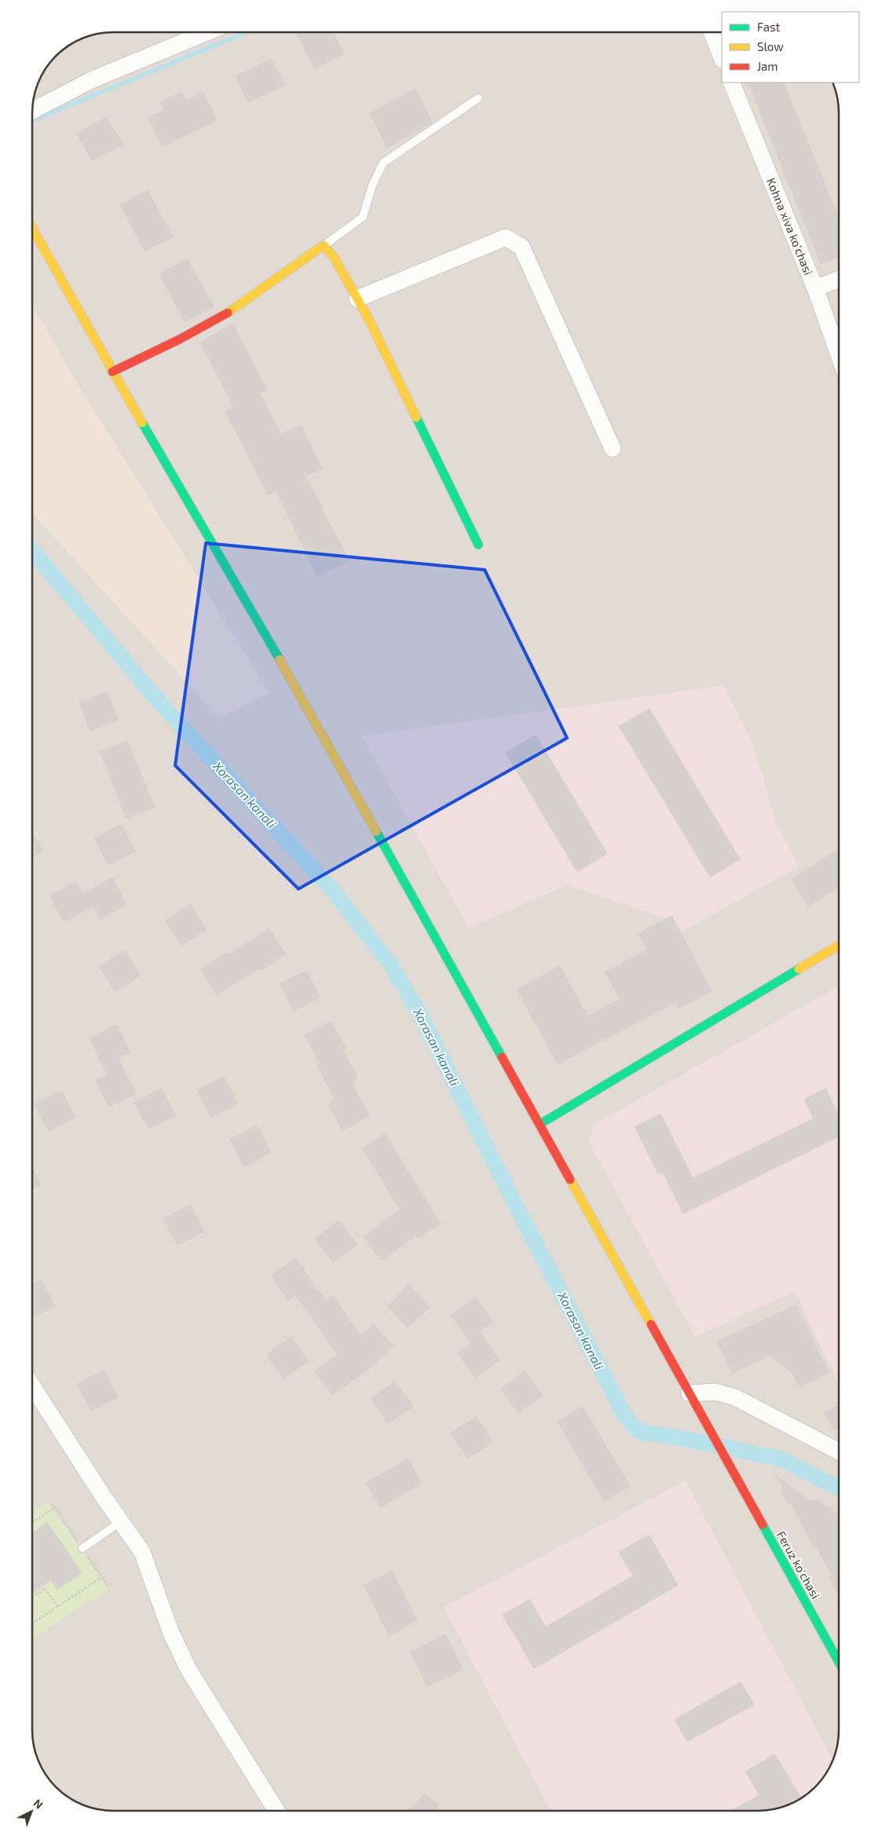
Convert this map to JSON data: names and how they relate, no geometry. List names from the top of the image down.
{
  "streets": {
    "main road": ["Feruz ko'chasi"],
    "street": ["Kohna xiva ko'chasi"]
  },
  "water": ["Xorasan kanali"],
  "legend": ["Fast", "Slow", "Jam"],
  "north": "top right"
}
